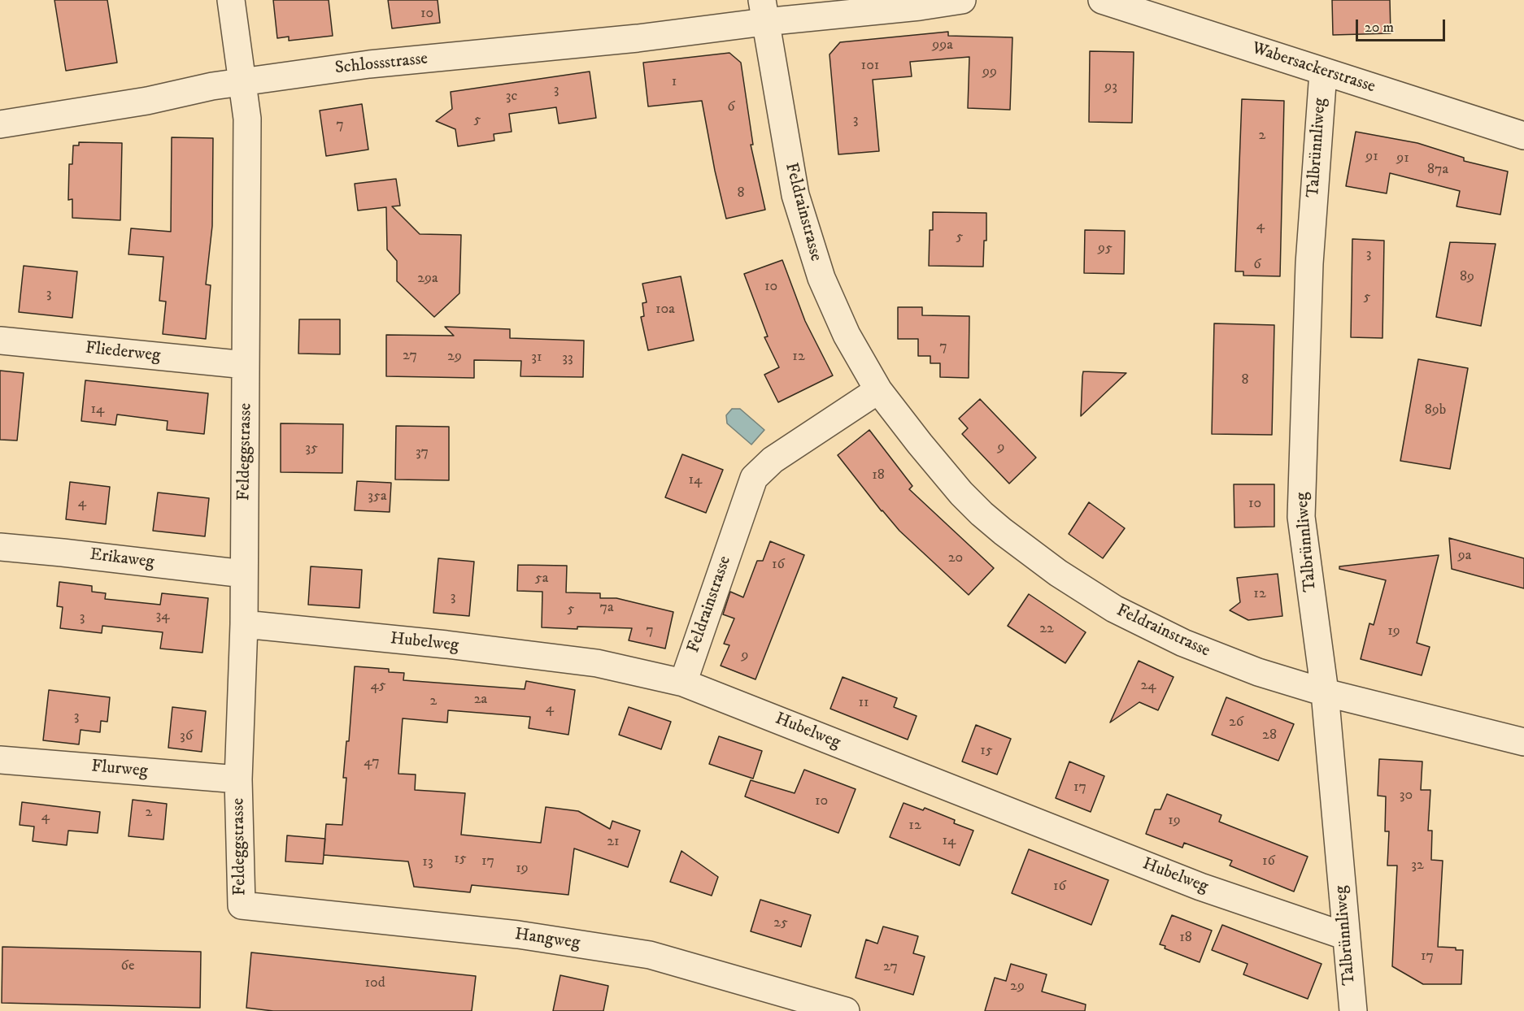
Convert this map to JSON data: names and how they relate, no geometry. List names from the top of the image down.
{
  "streets": {
    "street": [
      "Schlossstrasse",
      "Wabersackerstrasse",
      "Talbrünnliweg",
      "Feldrainstrasse",
      "Fliederweg",
      "Feldeggstrasse",
      "Erikaweg",
      "Hubelweg",
      "Flurweg",
      "Hangweg"
    ]
  },
  "crossings": [
    ["Schlossstrasse", "Feldrainstrasse"],
    ["Schlossstrasse", "Feldeggstrasse"],
    ["Wabersackerstrasse", "Talbrünnliweg"],
    ["Talbrünnliweg", "Feldrainstrasse"],
    ["Talbrünnliweg", "Hubelweg"],
    ["Feldrainstrasse", "Hubelweg"],
    ["Fliederweg", "Feldeggstrasse"],
    ["Feldeggstrasse", "Erikaweg"],
    ["Feldeggstrasse", "Hubelweg"],
    ["Feldeggstrasse", "Flurweg"],
    ["Feldeggstrasse", "Hangweg"]
  ],
  "house_numbers": [
    "10",
    "99a",
    "101",
    "99",
    "1",
    "93",
    "3",
    "3c",
    "6",
    "5",
    "3",
    "7",
    "2",
    "91",
    "91",
    "87a",
    "8",
    "4",
    "5",
    "95",
    "3",
    "6",
    "89",
    "29a",
    "10",
    "3",
    "5",
    "10a",
    "7",
    "27",
    "29",
    "12",
    "31",
    "33",
    "8",
    "14",
    "89b",
    "9",
    "35",
    "37",
    "18",
    "14",
    "35a",
    "4",
    "10",
    "9a",
    "20",
    "16",
    "5a",
    "12",
    "3",
    "7a",
    "5",
    "34",
    "3",
    "22",
    "7",
    "19",
    "9",
    "45",
    "24",
    "2a",
    "2",
    "11",
    "4",
    "3",
    "26",
    "28",
    "36",
    "15",
    "47",
    "17",
    "30",
    "10",
    "2",
    "4",
    "19",
    "12",
    "14",
    "21",
    "15",
    "17",
    "16",
    "13",
    "32",
    "19",
    "16",
    "25",
    "18",
    "17",
    "6e",
    "27",
    "10d",
    "29"
  ],
  "scale_bar": "20 m"
}
